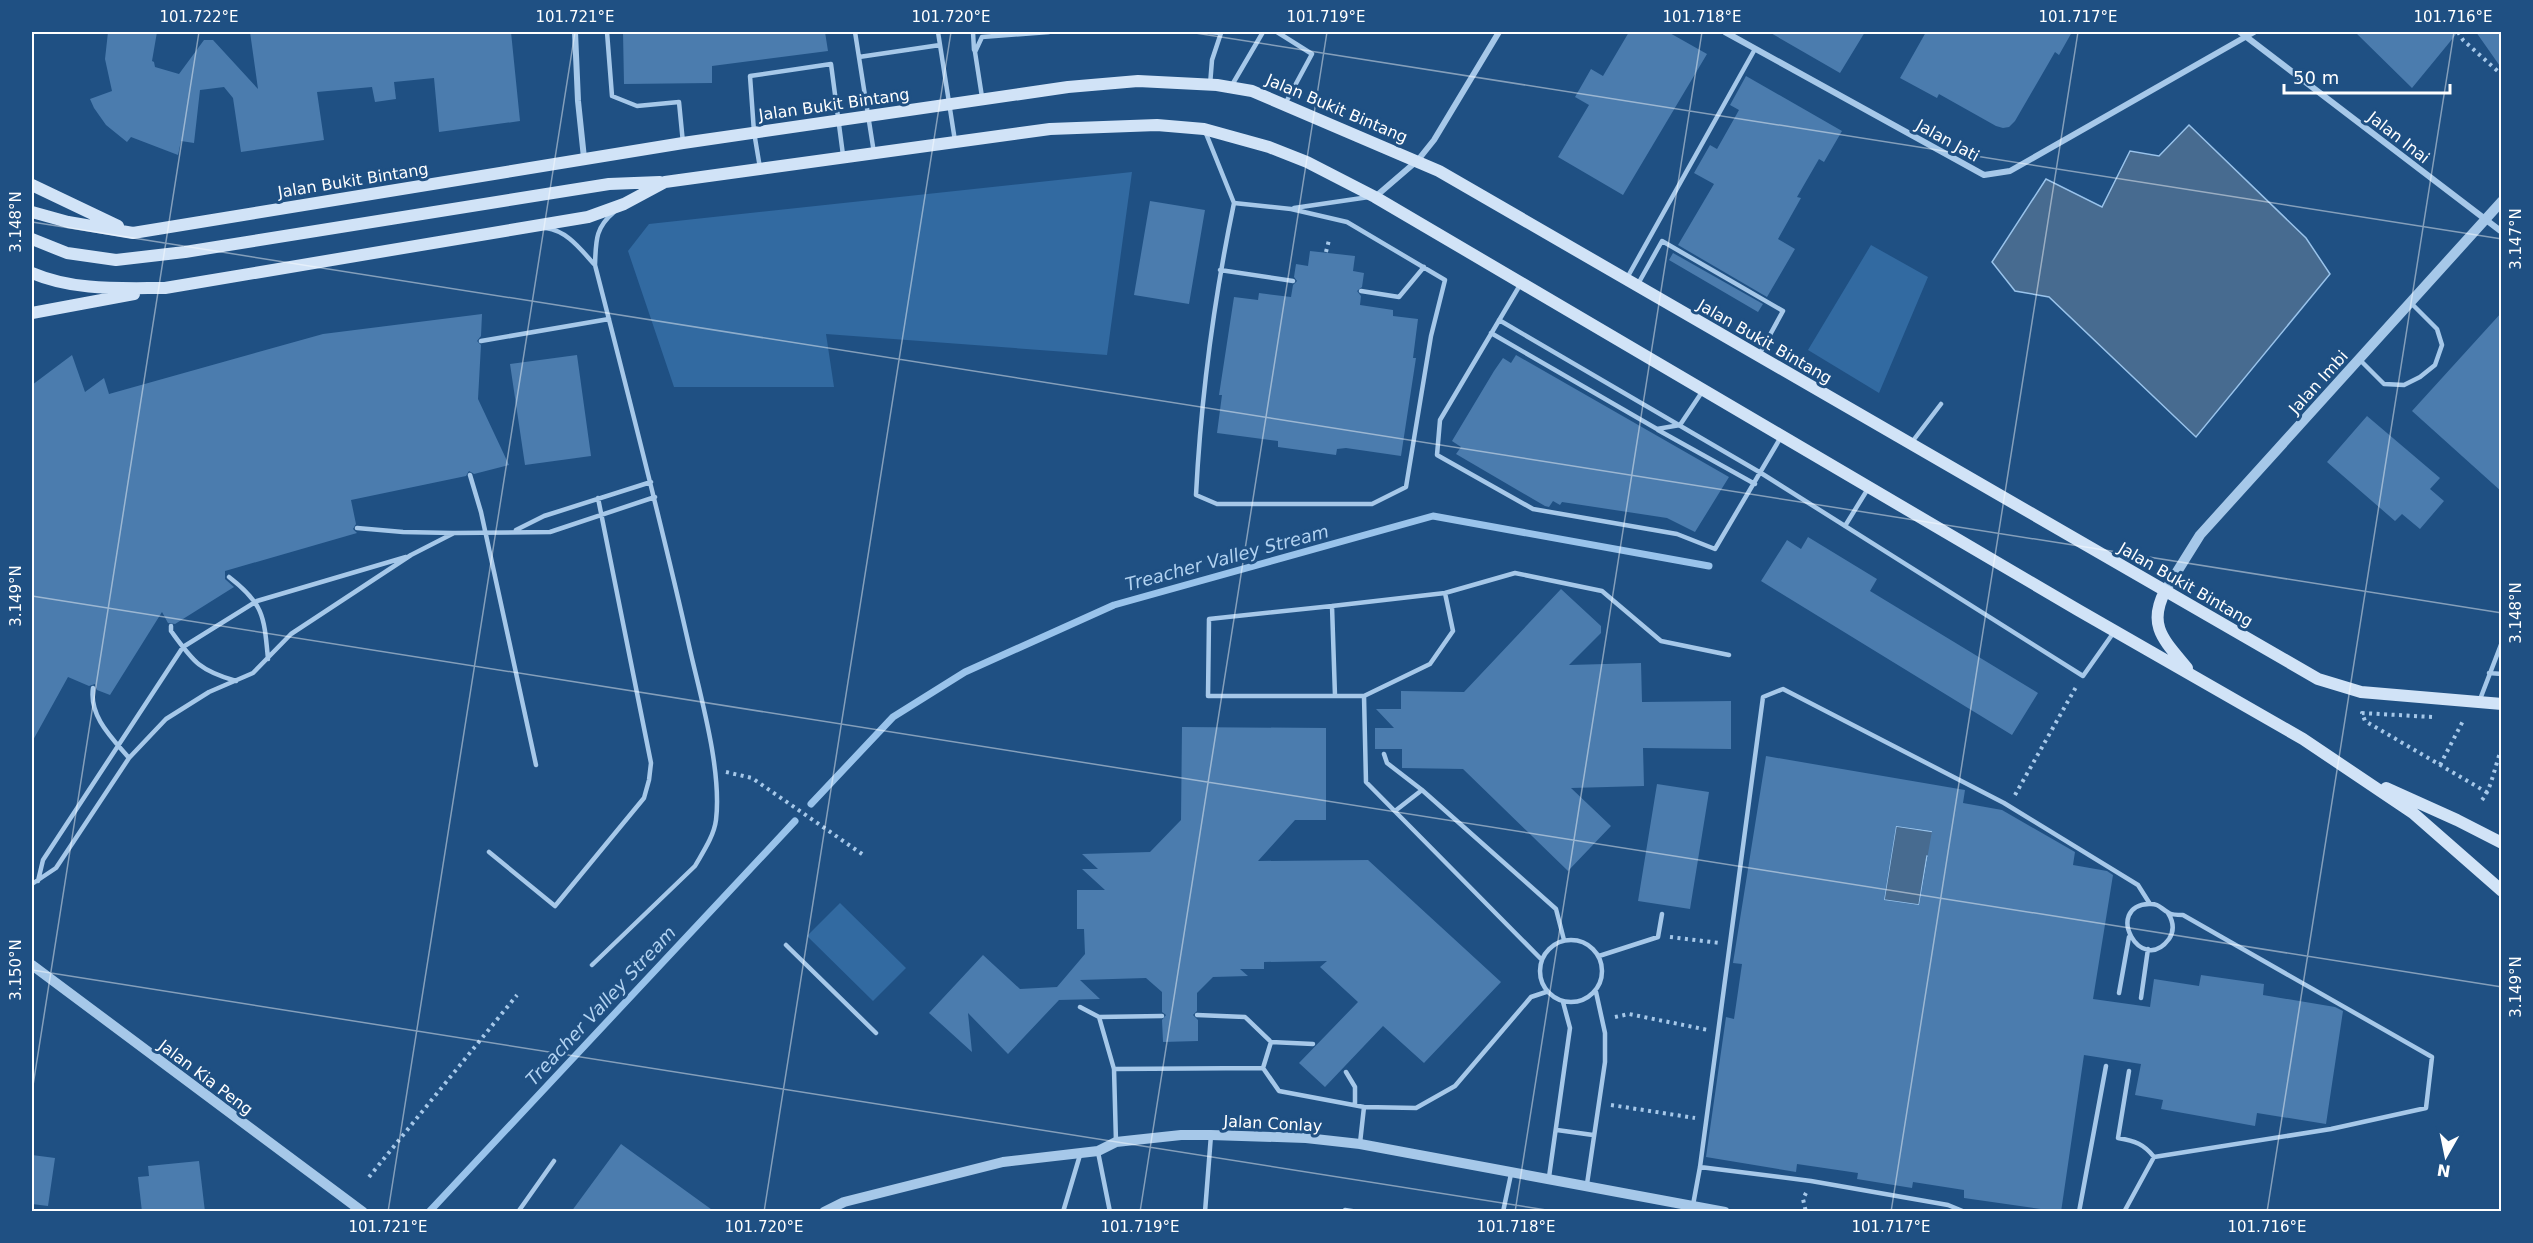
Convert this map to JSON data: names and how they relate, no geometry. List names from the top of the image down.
{
  "streets": {
    "main road": ["Jalan Bukit Bintang"],
    "street": [
      "Jalan Inai",
      "Jalan Jati",
      "Jalan Imbi",
      "Jalan Kia Peng",
      "Jalan Conlay"
    ]
  },
  "crossings": [
    ["Jalan Bukit Bintang", "Jalan Imbi"],
    ["Jalan Inai", "Jalan Jati"],
    ["Jalan Inai", "Jalan Imbi"]
  ],
  "water": ["Treacher Valley Stream"],
  "scale_bar": "50 m",
  "north": "bottom",
  "coordinates": [
    "101.722°E",
    "101.721°E",
    "101.720°E",
    "101.719°E",
    "101.718°E",
    "101.717°E",
    "101.716°E",
    "3.148°N",
    "3.147°N",
    "3.149°N",
    "3.150°N"
  ]
}
